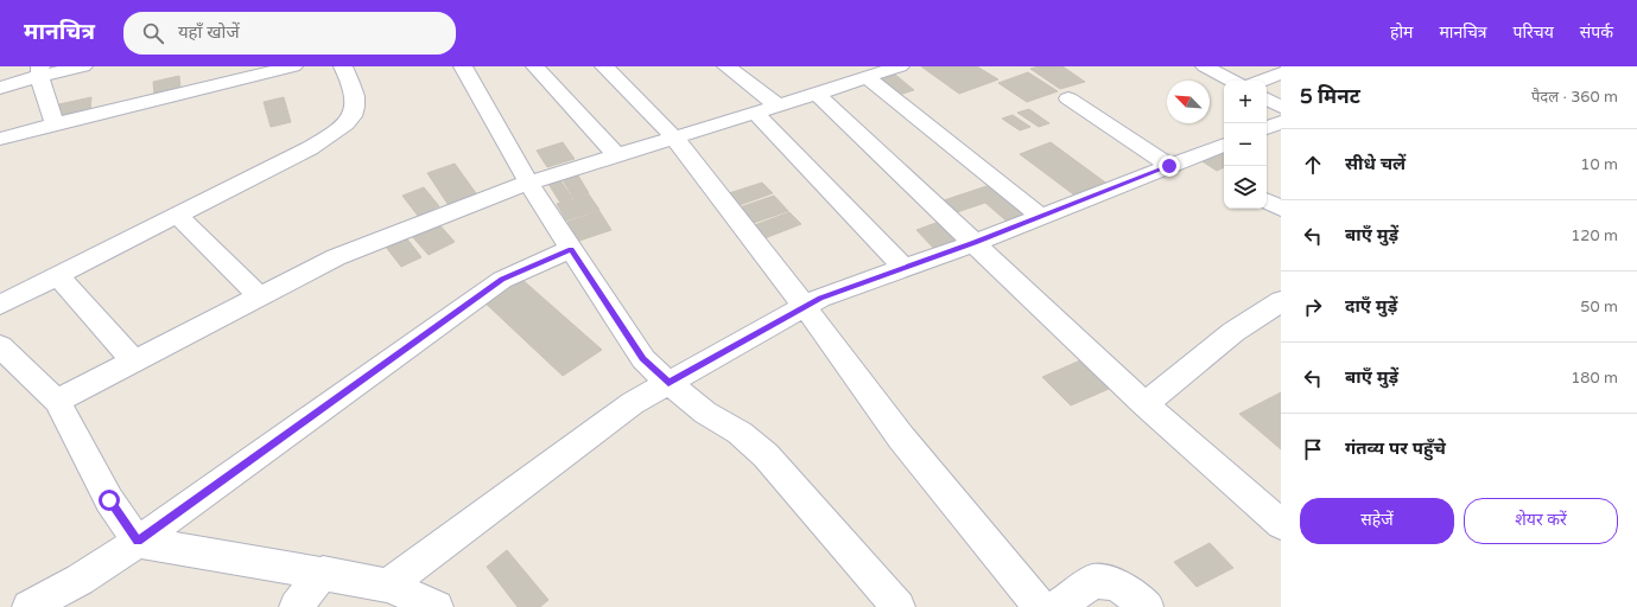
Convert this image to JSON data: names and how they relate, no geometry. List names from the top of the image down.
{
  "north": "top left",
  "page": {
    "header": "मानचित्र",
    "search": "यहाँ खोजें",
    "nav": [
      "होम",
      "मानचित्र",
      "परिचय",
      "संपर्क"
    ],
    "heading": ["5 मिनट", "पैदल · 360 m"],
    "map_buttons": ["+", "−"],
    "list": [
      ["सीधे चलें", "10 m"],
      ["बाएँ मुड़ें", "120 m"],
      ["दाएँ मुड़ें", "50 m"],
      ["बाएँ मुड़ें", "180 m"],
      "गंतव्य पर पहुँचे"
    ],
    "buttons": ["सहेजें", "शेयर करें"]
  }
}
